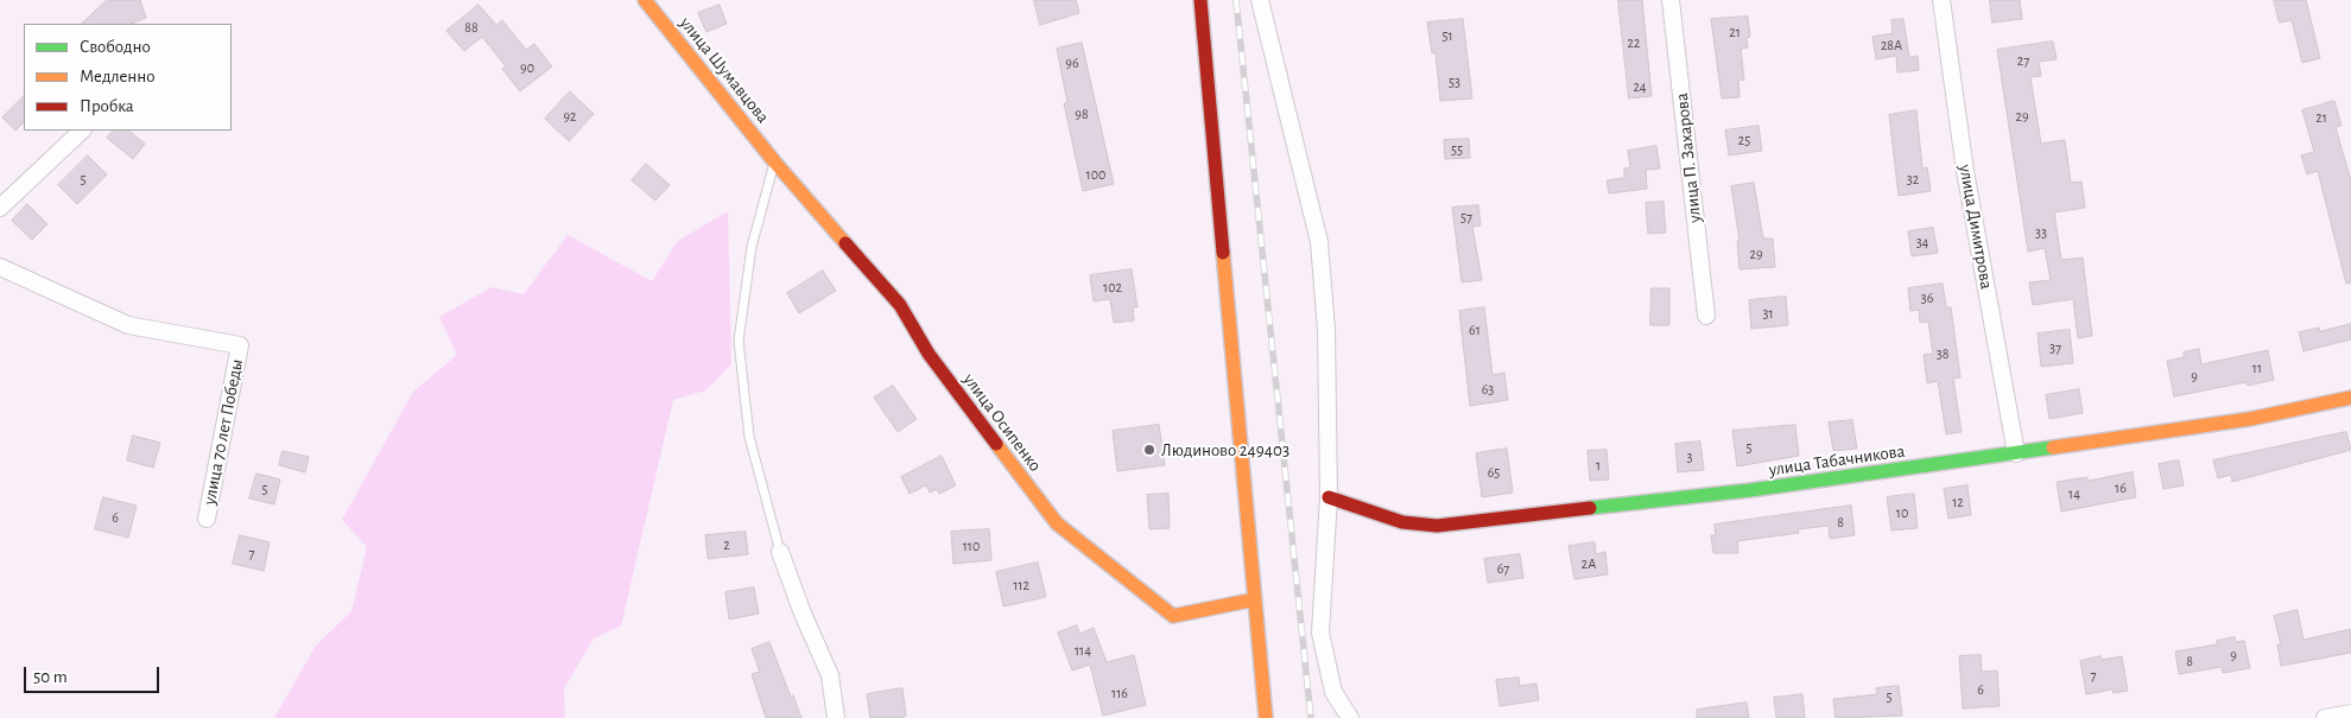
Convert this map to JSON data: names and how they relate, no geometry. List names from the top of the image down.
{
  "streets": {
    "street": [
      "улица Шумавцова",
      "улица П. Захарова",
      "улица Димитрова",
      "улица Осипенко",
      "улица 70 лет Победы",
      "улица Табачникова"
    ]
  },
  "crossings": [
    ["улица Шумавцова", "улица Осипенко"],
    ["улица Димитрова", "улица Табачникова"]
  ],
  "places": ["Людиново 249403"],
  "house_numbers": [
    "88",
    "21",
    "51",
    "22",
    "28А",
    "27",
    "96",
    "90",
    "53",
    "24",
    "98",
    "92",
    "29",
    "21",
    "25",
    "55",
    "100",
    "5",
    "32",
    "57",
    "33",
    "34",
    "29",
    "102",
    "36",
    "31",
    "61",
    "37",
    "38",
    "11",
    "9",
    "63",
    "5",
    "3",
    "1",
    "65",
    "16",
    "5",
    "14",
    "12",
    "10",
    "6",
    "8",
    "2",
    "110",
    "7",
    "2А",
    "67",
    "112",
    "114",
    "9",
    "8",
    "7",
    "6",
    "116",
    "5"
  ],
  "legend": ["Свободно", "Медленно", "Пробка"],
  "scale_bar": "50 m"
}
